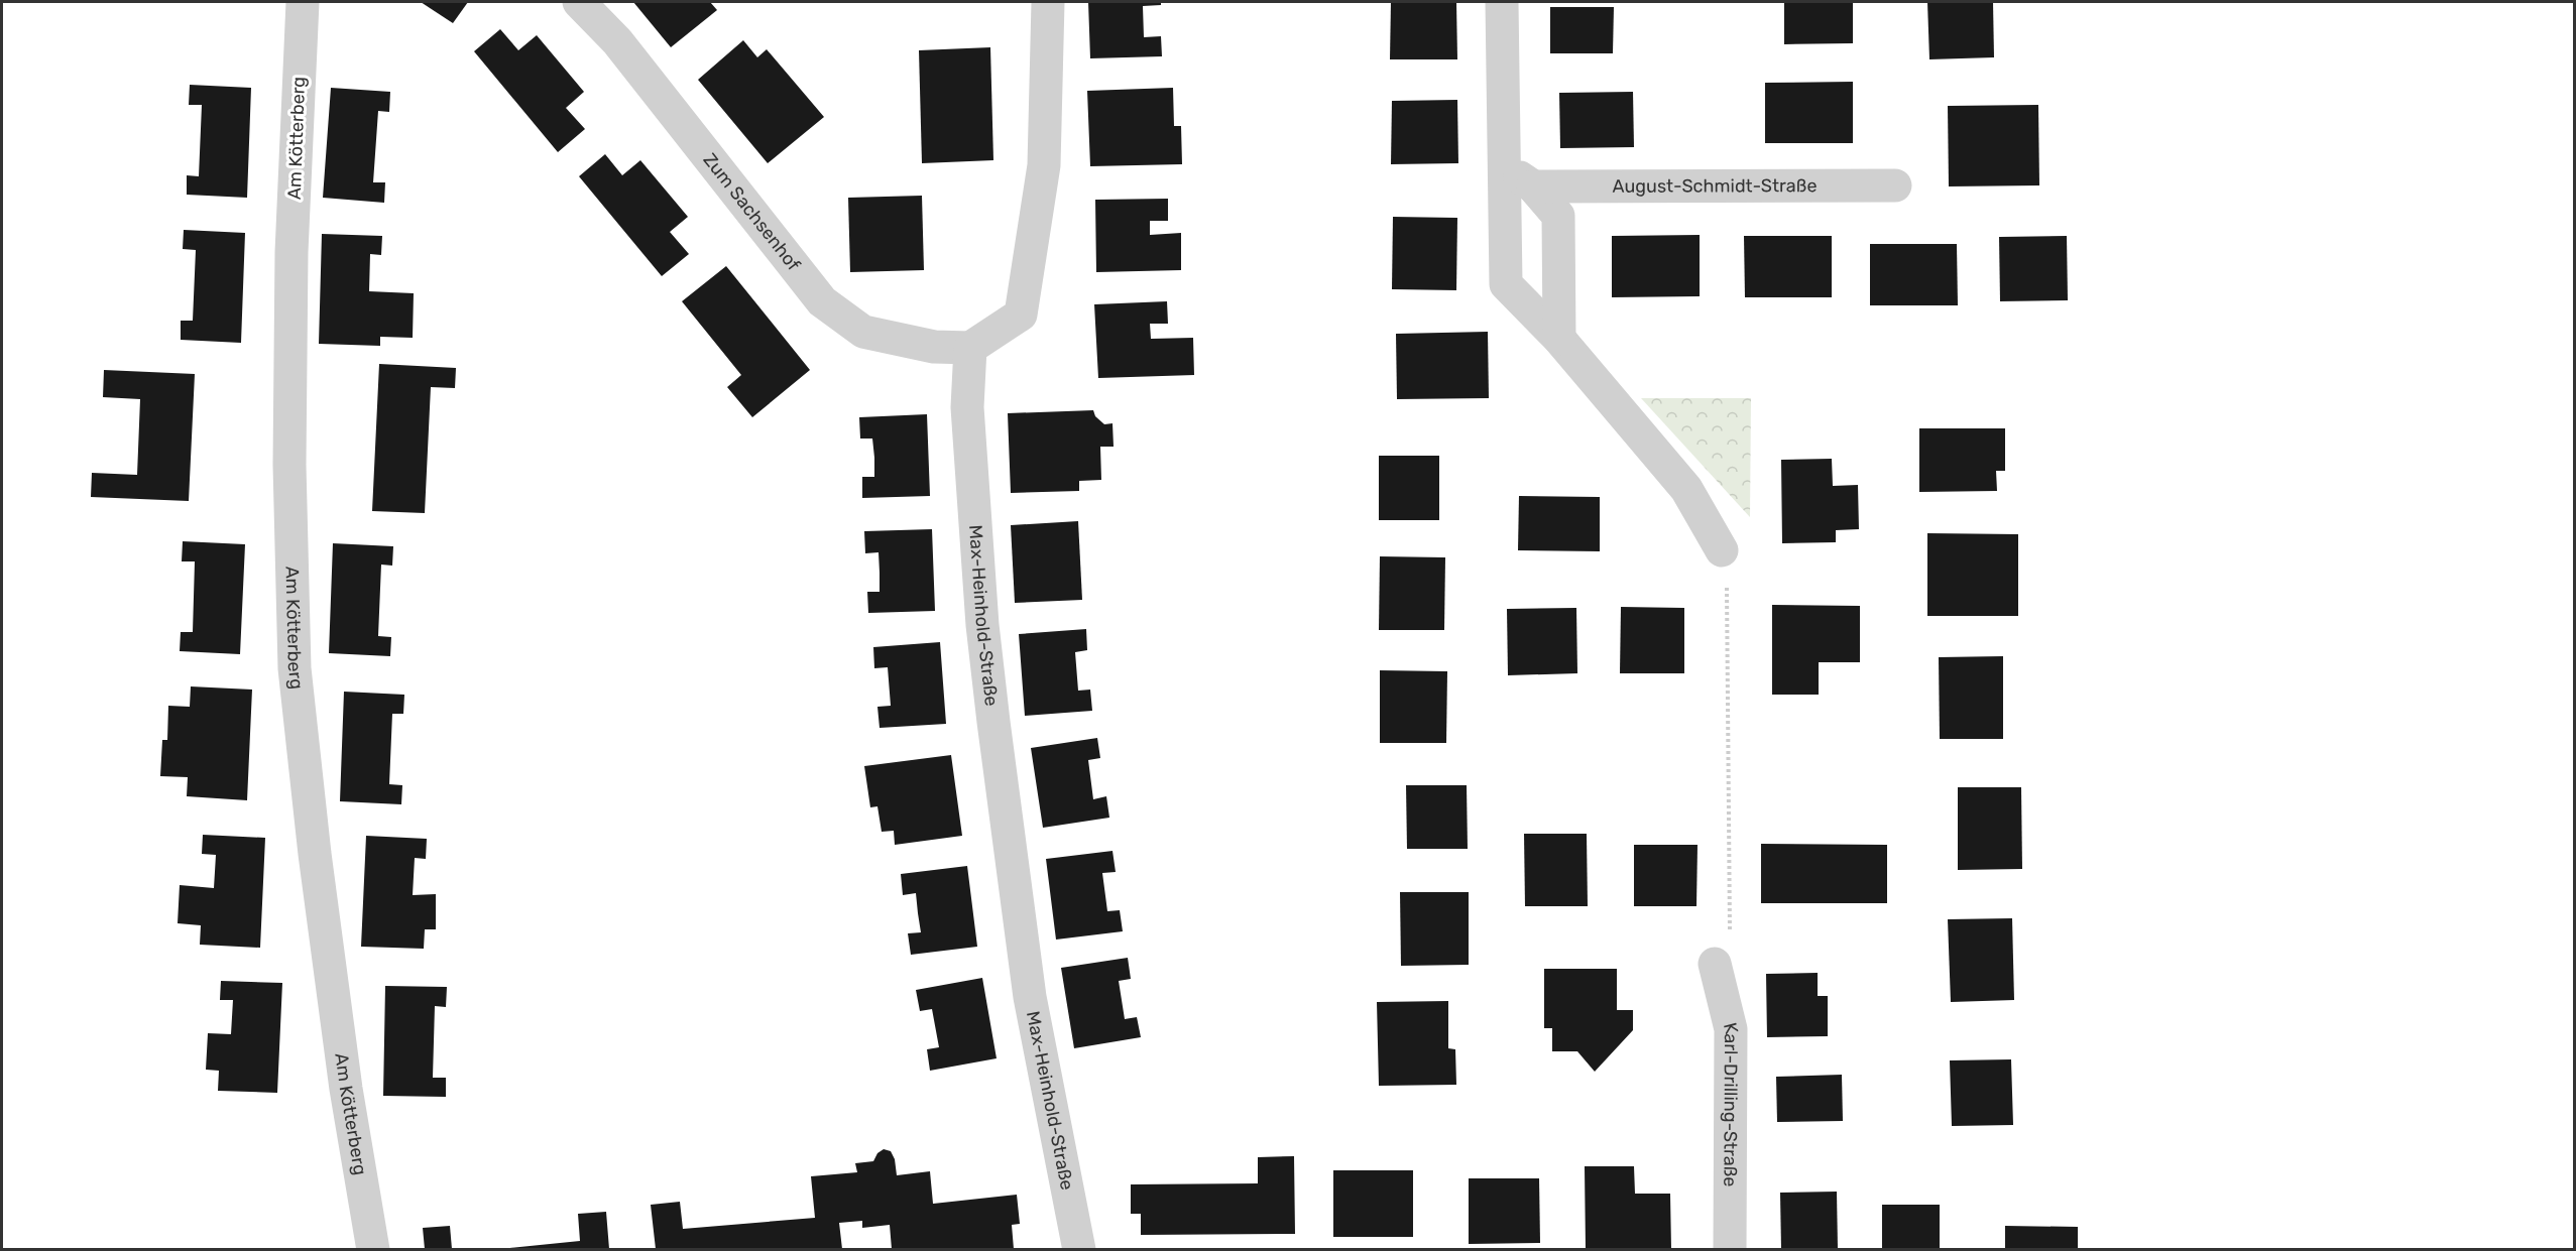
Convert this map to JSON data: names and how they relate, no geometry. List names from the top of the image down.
{
  "streets": {
    "street": [
      "Am Kötterberg",
      "August-Schmidt-Straße",
      "Zum Sachsenhof",
      "Max-Heinhold-Straße",
      "Karl-Drilling-Straße"
    ]
  },
  "crossings": [
    ["Zum Sachsenhof", "Max-Heinhold-Straße"]
  ]
}
